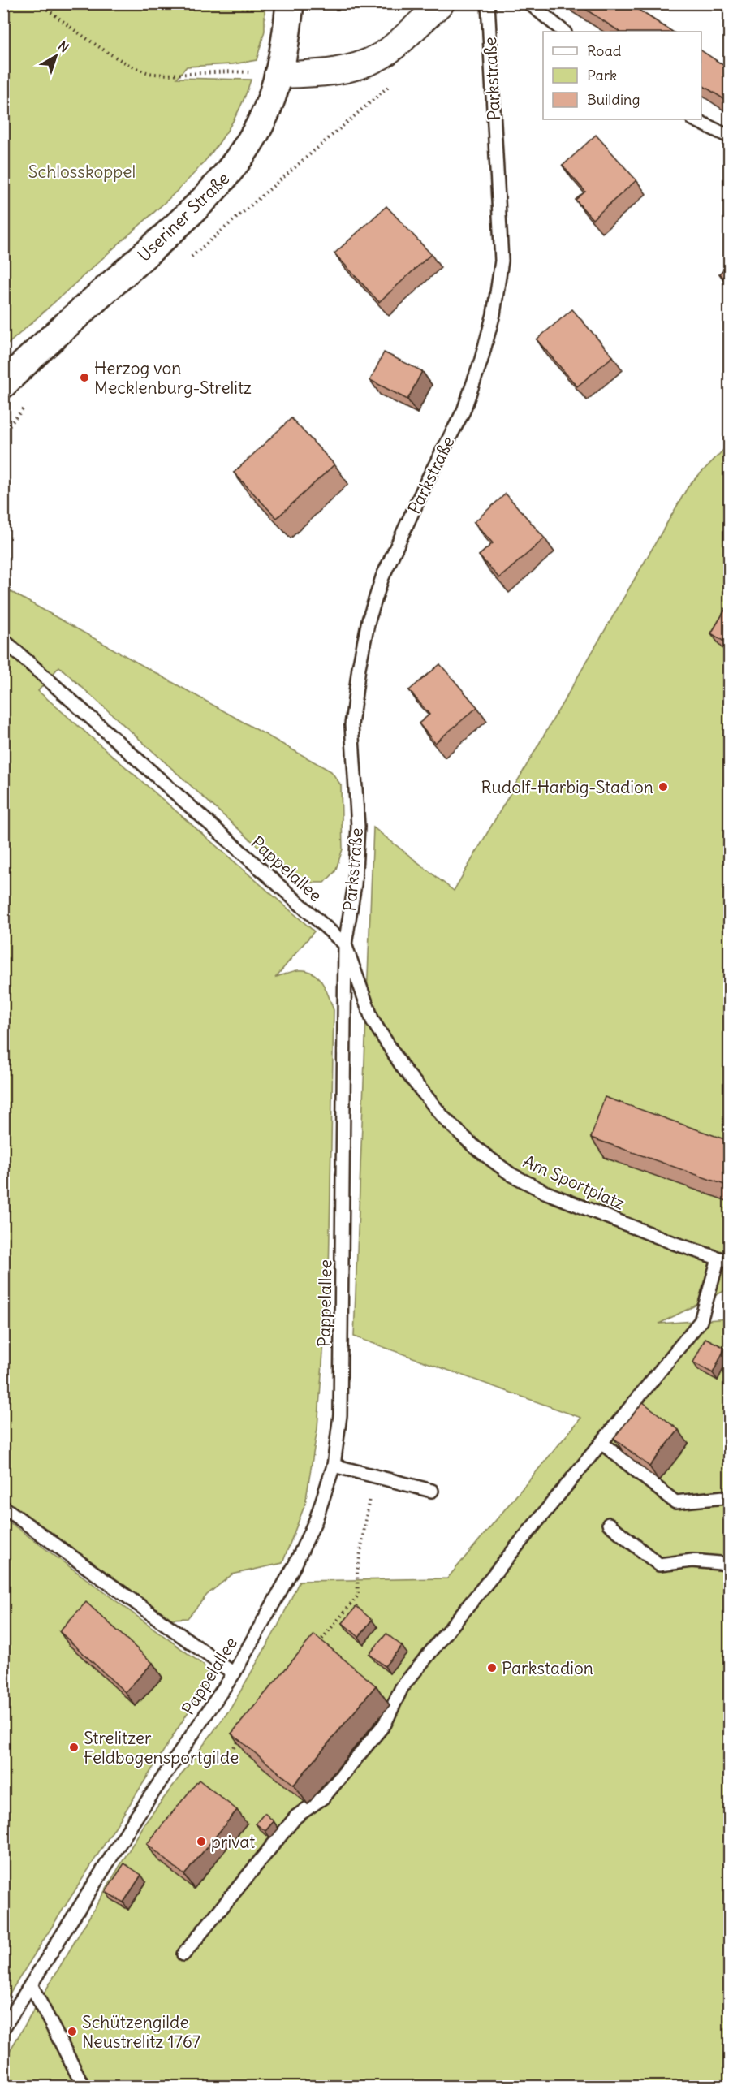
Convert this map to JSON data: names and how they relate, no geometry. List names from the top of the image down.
{
  "streets": {
    "main road": ["Useriner Straße"],
    "lane": ["Parkstraße", "Pappelallee", "Am Sportplatz"]
  },
  "crossings": [
    ["Parkstraße", "Pappelallee"],
    ["Parkstraße", "Am Sportplatz"],
    ["Pappelallee", "Am Sportplatz"]
  ],
  "parks": ["Schlosskoppel"],
  "places": [
    "Herzog von Mecklenburg-Strelitz",
    "Rudolf-Harbig-Stadion",
    "Parkstadion",
    "Strelitzer Feldbogensportgilde",
    "privat",
    "Schützengilde Neustrelitz 1767"
  ],
  "legend": ["Road", "Park", "Building"],
  "north": "top right"
}
